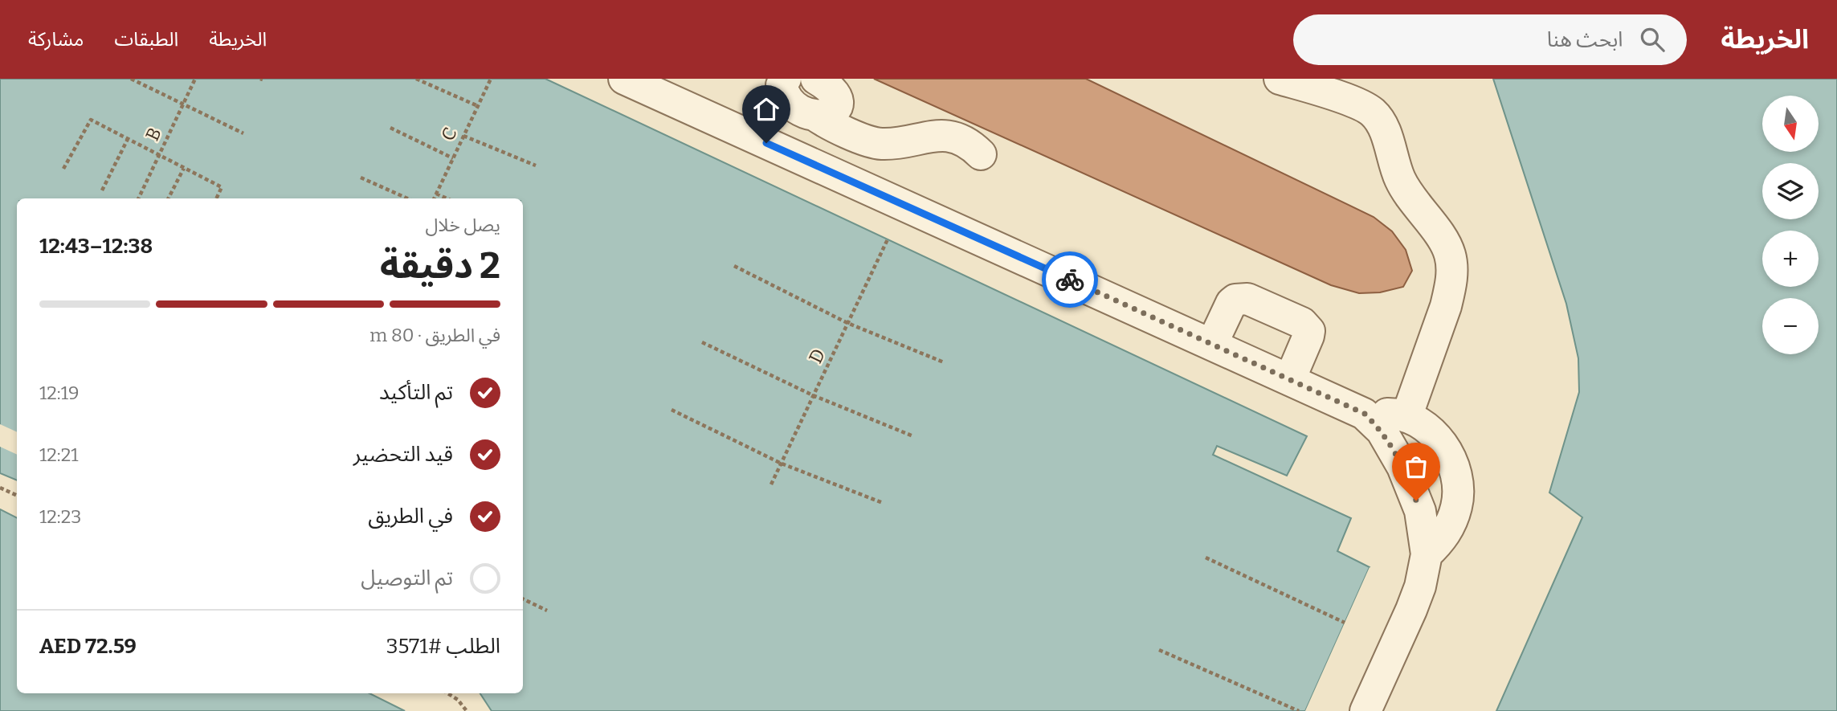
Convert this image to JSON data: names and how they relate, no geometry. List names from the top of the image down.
{
  "streets": {
    "path": ["B", "C", "D"]
  },
  "north": "bottom",
  "page": {
    "header": "الخريطة",
    "search": "ابحث هنا",
    "nav": ["الخريطة", "الطبقات", "مشاركة"],
    "map_buttons": ["+", "−"],
    "heading": ["2 دقيقة", "يصل خلال", "12:38–12:43"],
    "panel": ["الطلب #3571", "AED 72.59"],
    "bar": "في الطريق · 80 m",
    "list": [
      ["تم التأكيد", "12:19"],
      ["قيد التحضير", "12:21"],
      ["في الطريق", "12:23"],
      "تم التوصيل"
    ]
  }
}
